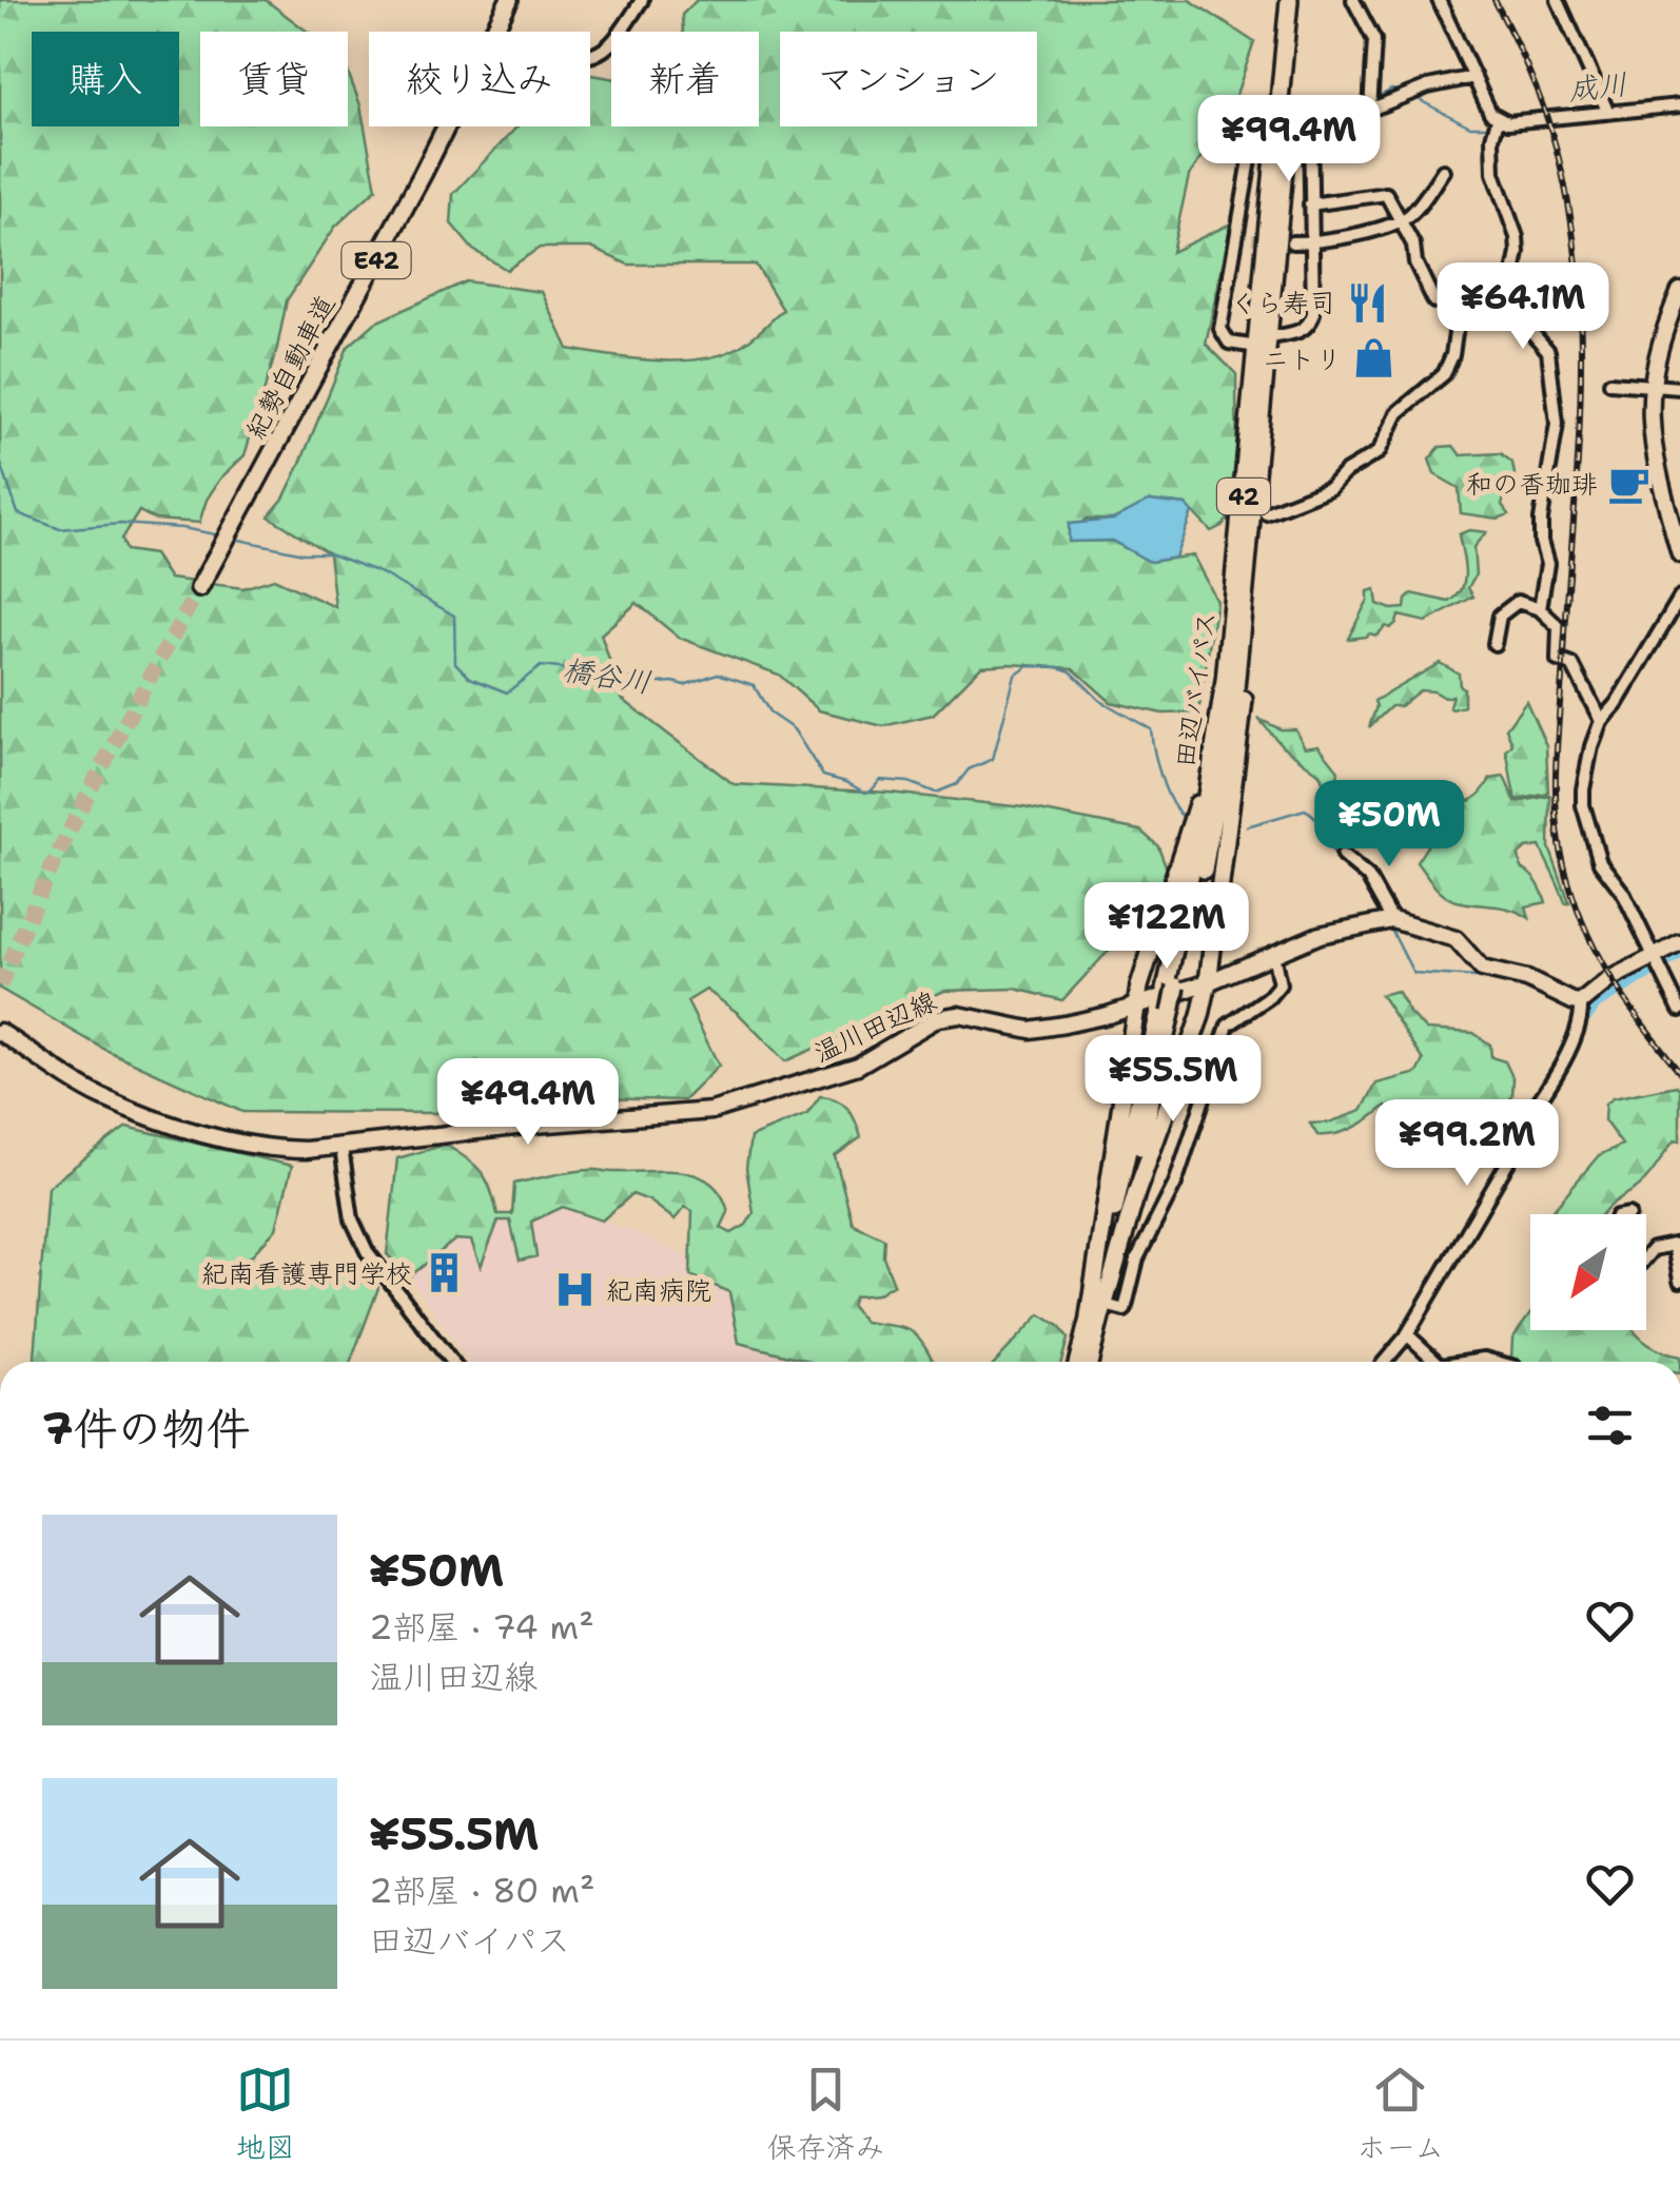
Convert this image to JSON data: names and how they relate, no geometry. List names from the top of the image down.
{
  "streets": {
    "highway": [
      "E42",
      "紀勢自動車道",
      "42",
      "田辺バイパス"
    ],
    "main road": ["温川田辺線"]
  },
  "water": ["成川", "橋谷川"],
  "places": {
    "restaurant": ["くら寿司"],
    "shop": ["ニトリ"],
    "cafe": ["和の香珈琲"],
    "building": ["紀南看護専門学校"],
    "hospital": ["紀南病院"]
  },
  "north": "bottom left",
  "page": {
    "chip": [
      "購入",
      "賃貸",
      "絞り込み",
      "新着",
      "マンション"
    ],
    "price": [
      "¥99.4M",
      "¥64.1M",
      "¥50M",
      "¥122M",
      "¥55.5M",
      "¥49.4M",
      "¥99.2M"
    ],
    "heading": "7件の物件",
    "list": [
      {
        "name": "¥50M",
        "note": "2部屋 · 74 m² · 温川田辺線"
      },
      {
        "name": "¥55.5M",
        "note": "2部屋 · 80 m² · 田辺バイパス"
      }
    ],
    "tabs": ["地図", "保存済み", "ホーム"]
  }
}
